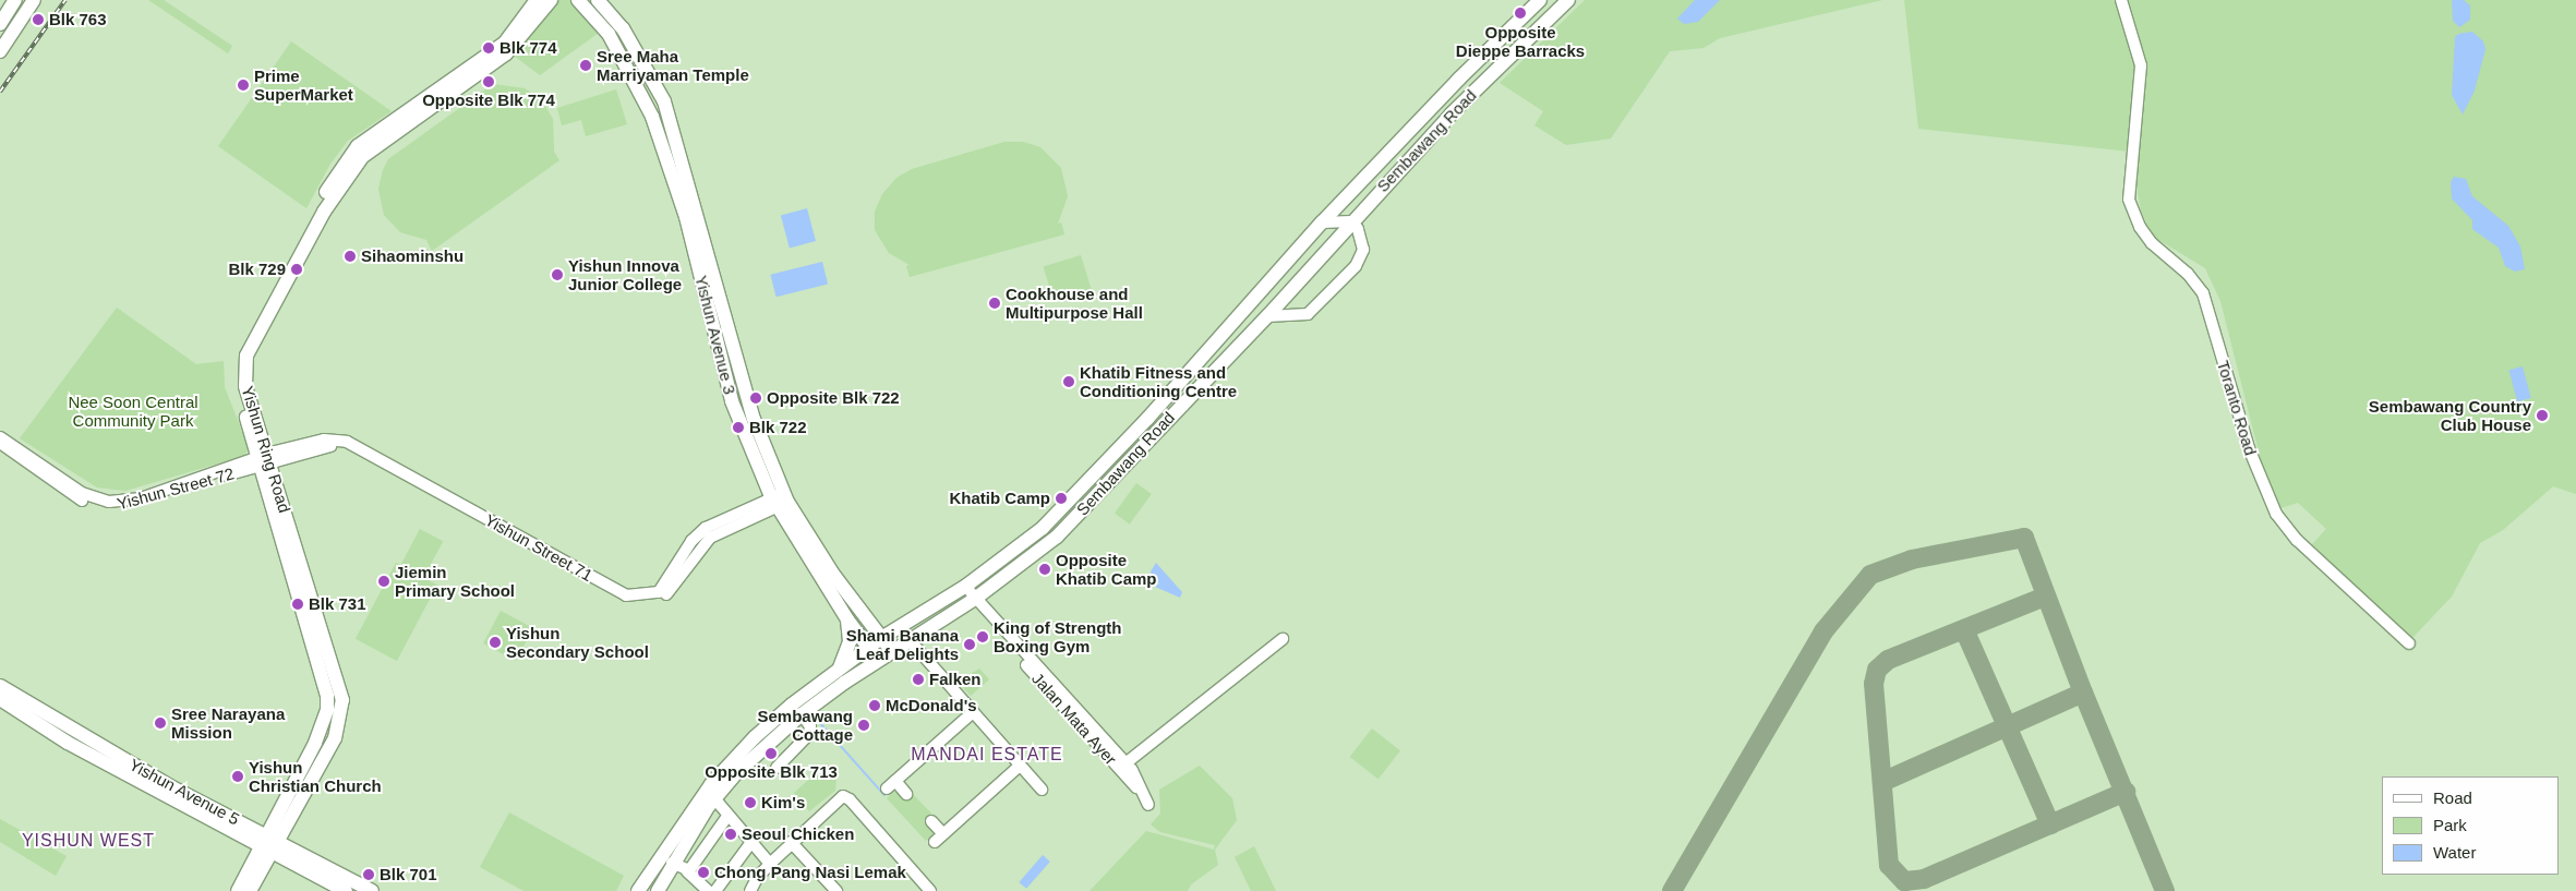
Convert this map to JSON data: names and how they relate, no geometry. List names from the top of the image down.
{
  "streets": {
    "main road": [
      "Sembawang Road",
      "Yishun Avenue 3",
      "Yishun Ring Road",
      "Yishun Avenue 5"
    ],
    "street": [
      "Toranto Road",
      "Yishun Street 72",
      "Yishun Street 71",
      "Jalan Mata Ayer"
    ]
  },
  "crossings": [
    ["Sembawang Road", "Yishun Avenue 3"],
    ["Sembawang Road", "Jalan Mata Ayer"],
    ["Yishun Avenue 3", "Yishun Street 71"],
    ["Yishun Ring Road", "Yishun Street 72"],
    ["Yishun Ring Road", "Yishun Street 71"],
    ["Yishun Ring Road", "Yishun Avenue 5"],
    ["Yishun Street 72", "Yishun Street 71"]
  ],
  "districts": ["MANDAI ESTATE", "YISHUN WEST"],
  "parks": ["Nee Soon Central Community Park"],
  "places": [
    "Opposite Dieppe Barracks",
    "Blk 763",
    "Blk 774",
    "Sree Maha Marriyaman Temple",
    "Opposite Blk 774",
    "Prime SuperMarket",
    "Sihaominshu",
    "Blk 729",
    "Yishun Innova Junior College",
    "Cookhouse and Multipurpose Hall",
    "Khatib Fitness and Conditioning Centre",
    "Opposite Blk 722",
    "Sembawang Country Club House",
    "Blk 722",
    "Khatib Camp",
    "Opposite Khatib Camp",
    "Jiemin Primary School",
    "Blk 731",
    "King of Strength Boxing Gym",
    "Yishun Secondary School",
    "Shami Banana Leaf Delights",
    "Falken",
    "McDonald's",
    "Sree Narayana Mission",
    "Sembawang Cottage",
    "Opposite Blk 713",
    "Yishun Christian Church",
    "Kim's",
    "Seoul Chicken",
    "Chong Pang Nasi Lemak",
    "Blk 701"
  ],
  "legend": ["Road", "Park", "Water"]
}
